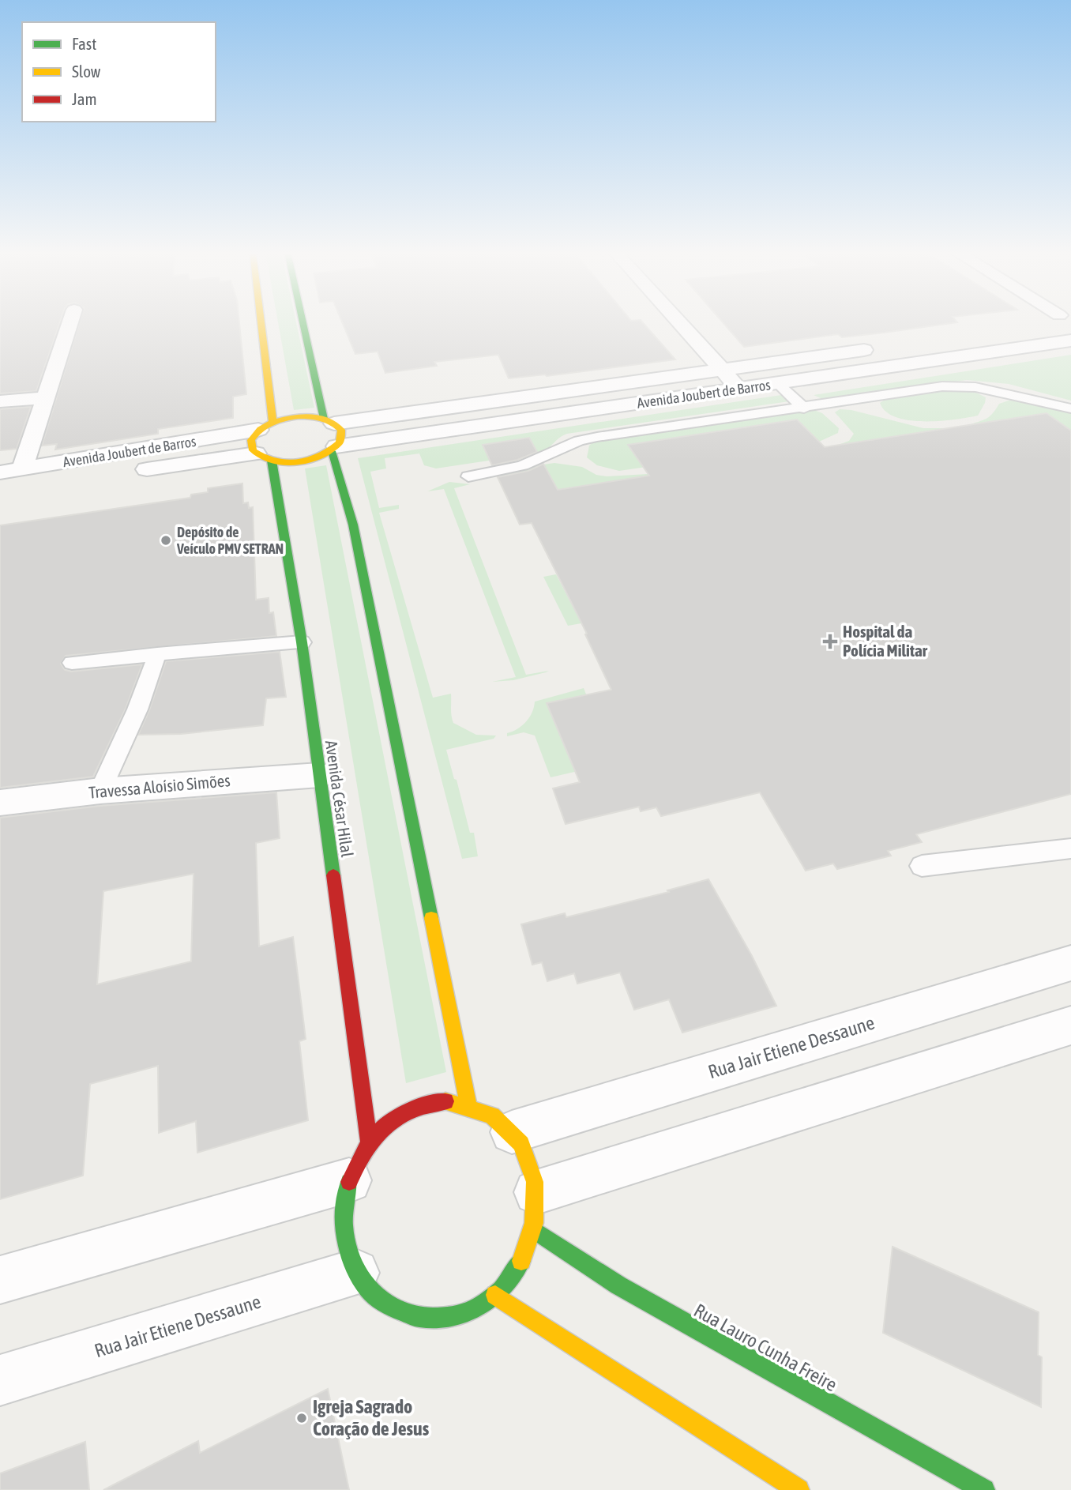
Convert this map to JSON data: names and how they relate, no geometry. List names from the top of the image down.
{
  "streets": {
    "street": [
      "Avenida Joubert de Barros",
      "Travessa Aloísio Simões",
      "Avenida César Hilal",
      "Rua Jair Etiene Dessaune",
      "Rua Lauro Cunha Freire"
    ]
  },
  "crossings": [
    ["Avenida Joubert de Barros", "Avenida César Hilal"],
    ["Travessa Aloísio Simões", "Avenida César Hilal"]
  ],
  "places": {
    "other": ["Depósito de Veículo PMV SETRAN", "Igreja Sagrado Coração de Jesus"],
    "health": ["Hospital da Polícia Militar"]
  },
  "legend": ["Fast", "Slow", "Jam"]
}
